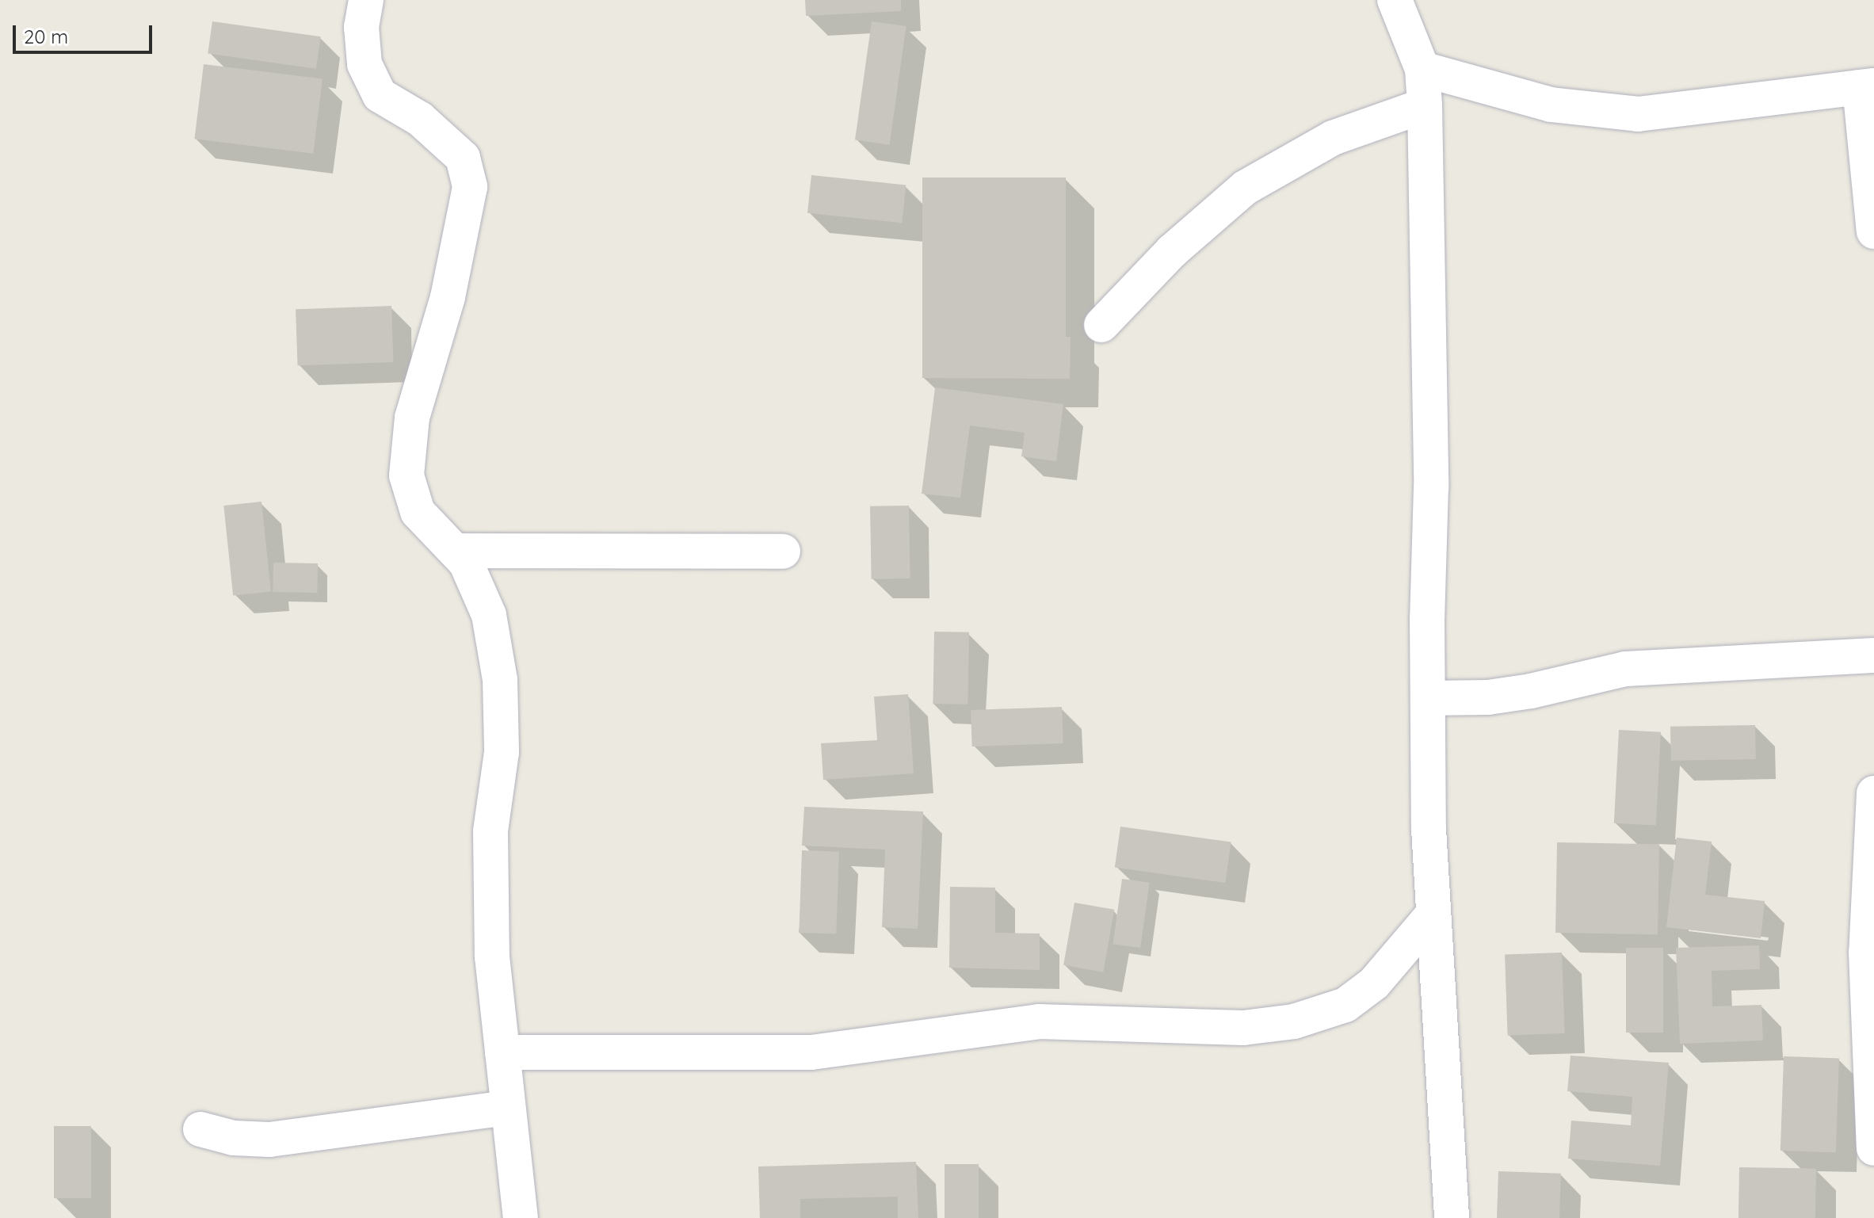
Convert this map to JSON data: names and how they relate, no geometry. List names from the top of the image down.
{
  "scale_bar": "20 m"
}
